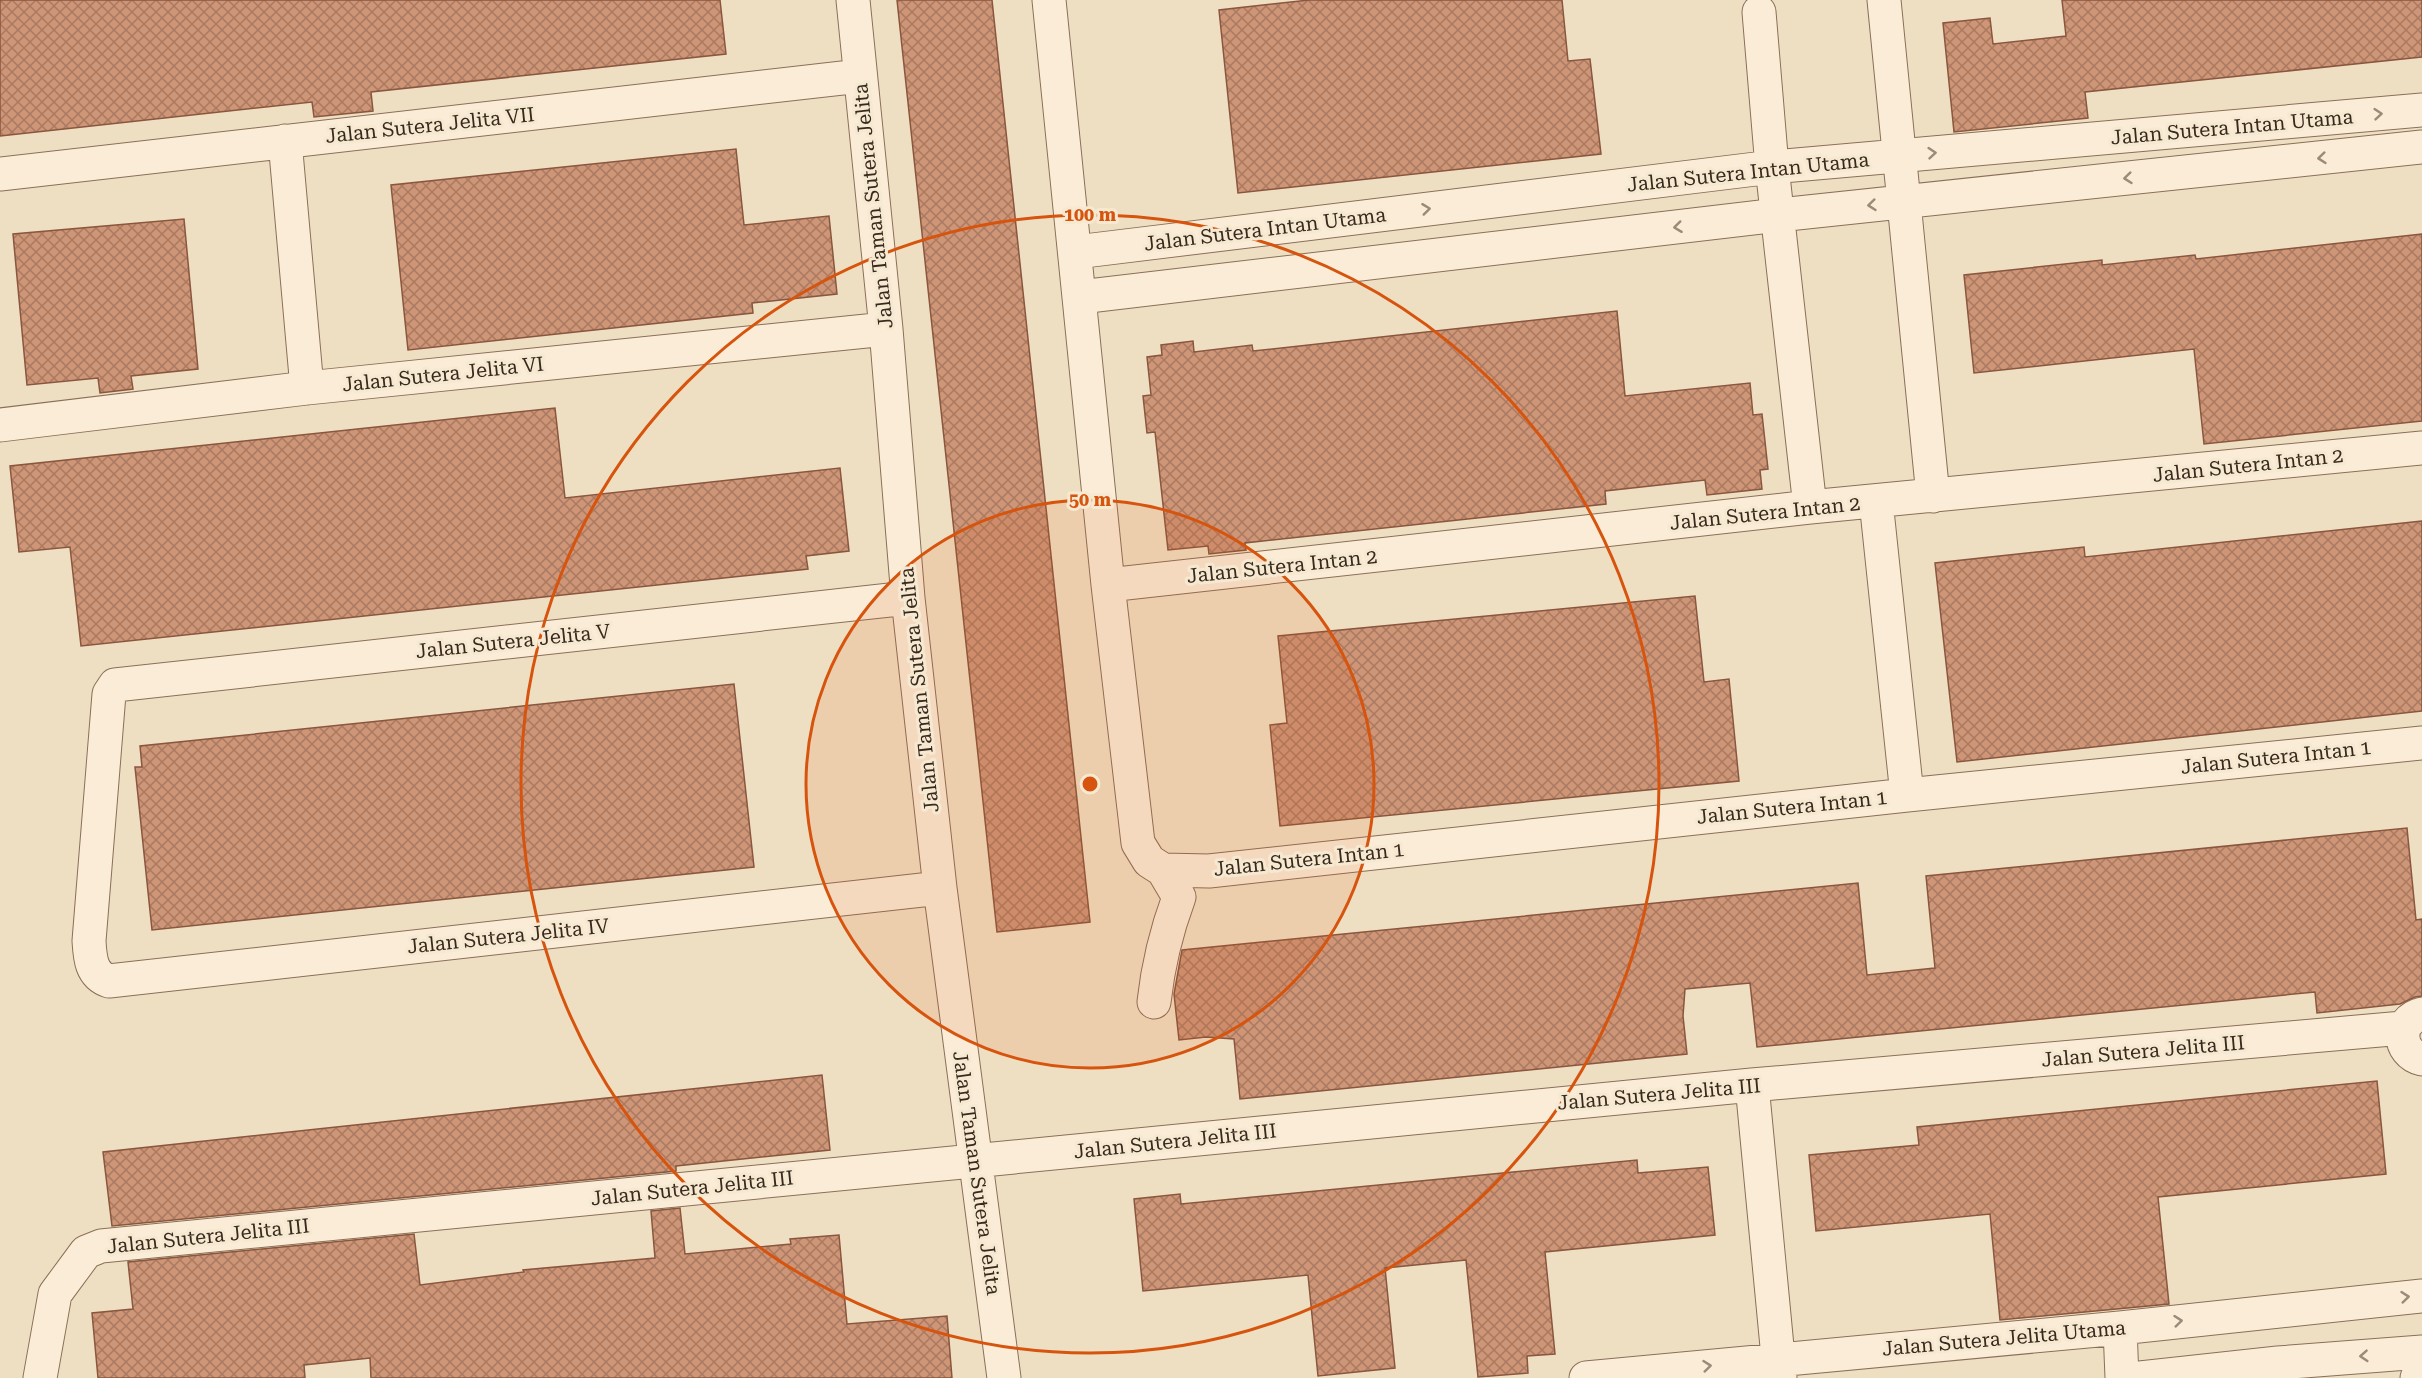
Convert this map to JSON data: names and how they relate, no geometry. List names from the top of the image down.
{
  "streets": {
    "street": [
      "Jalan Sutera Jelita VII",
      "Jalan Sutera Intan Utama",
      "Jalan Taman Sutera Jelita",
      "Jalan Sutera Jelita VI",
      "Jalan Sutera Intan 2",
      "Jalan Sutera Jelita V",
      "Jalan Sutera Intan 1",
      "Jalan Sutera Jelita IV",
      "Jalan Sutera Jelita III",
      "Jalan Sutera Jelita Utama"
    ]
  },
  "crossings": [
    ["Jalan Sutera Jelita VII", "Jalan Taman Sutera Jelita"],
    ["Jalan Taman Sutera Jelita", "Jalan Sutera Jelita VI"],
    ["Jalan Taman Sutera Jelita", "Jalan Sutera Jelita V"],
    ["Jalan Taman Sutera Jelita", "Jalan Sutera Jelita IV"],
    ["Jalan Taman Sutera Jelita", "Jalan Sutera Jelita III"],
    ["Jalan Sutera Jelita V", "Jalan Sutera Jelita IV"]
  ],
  "rings": ["100 m", "50 m"]
}
